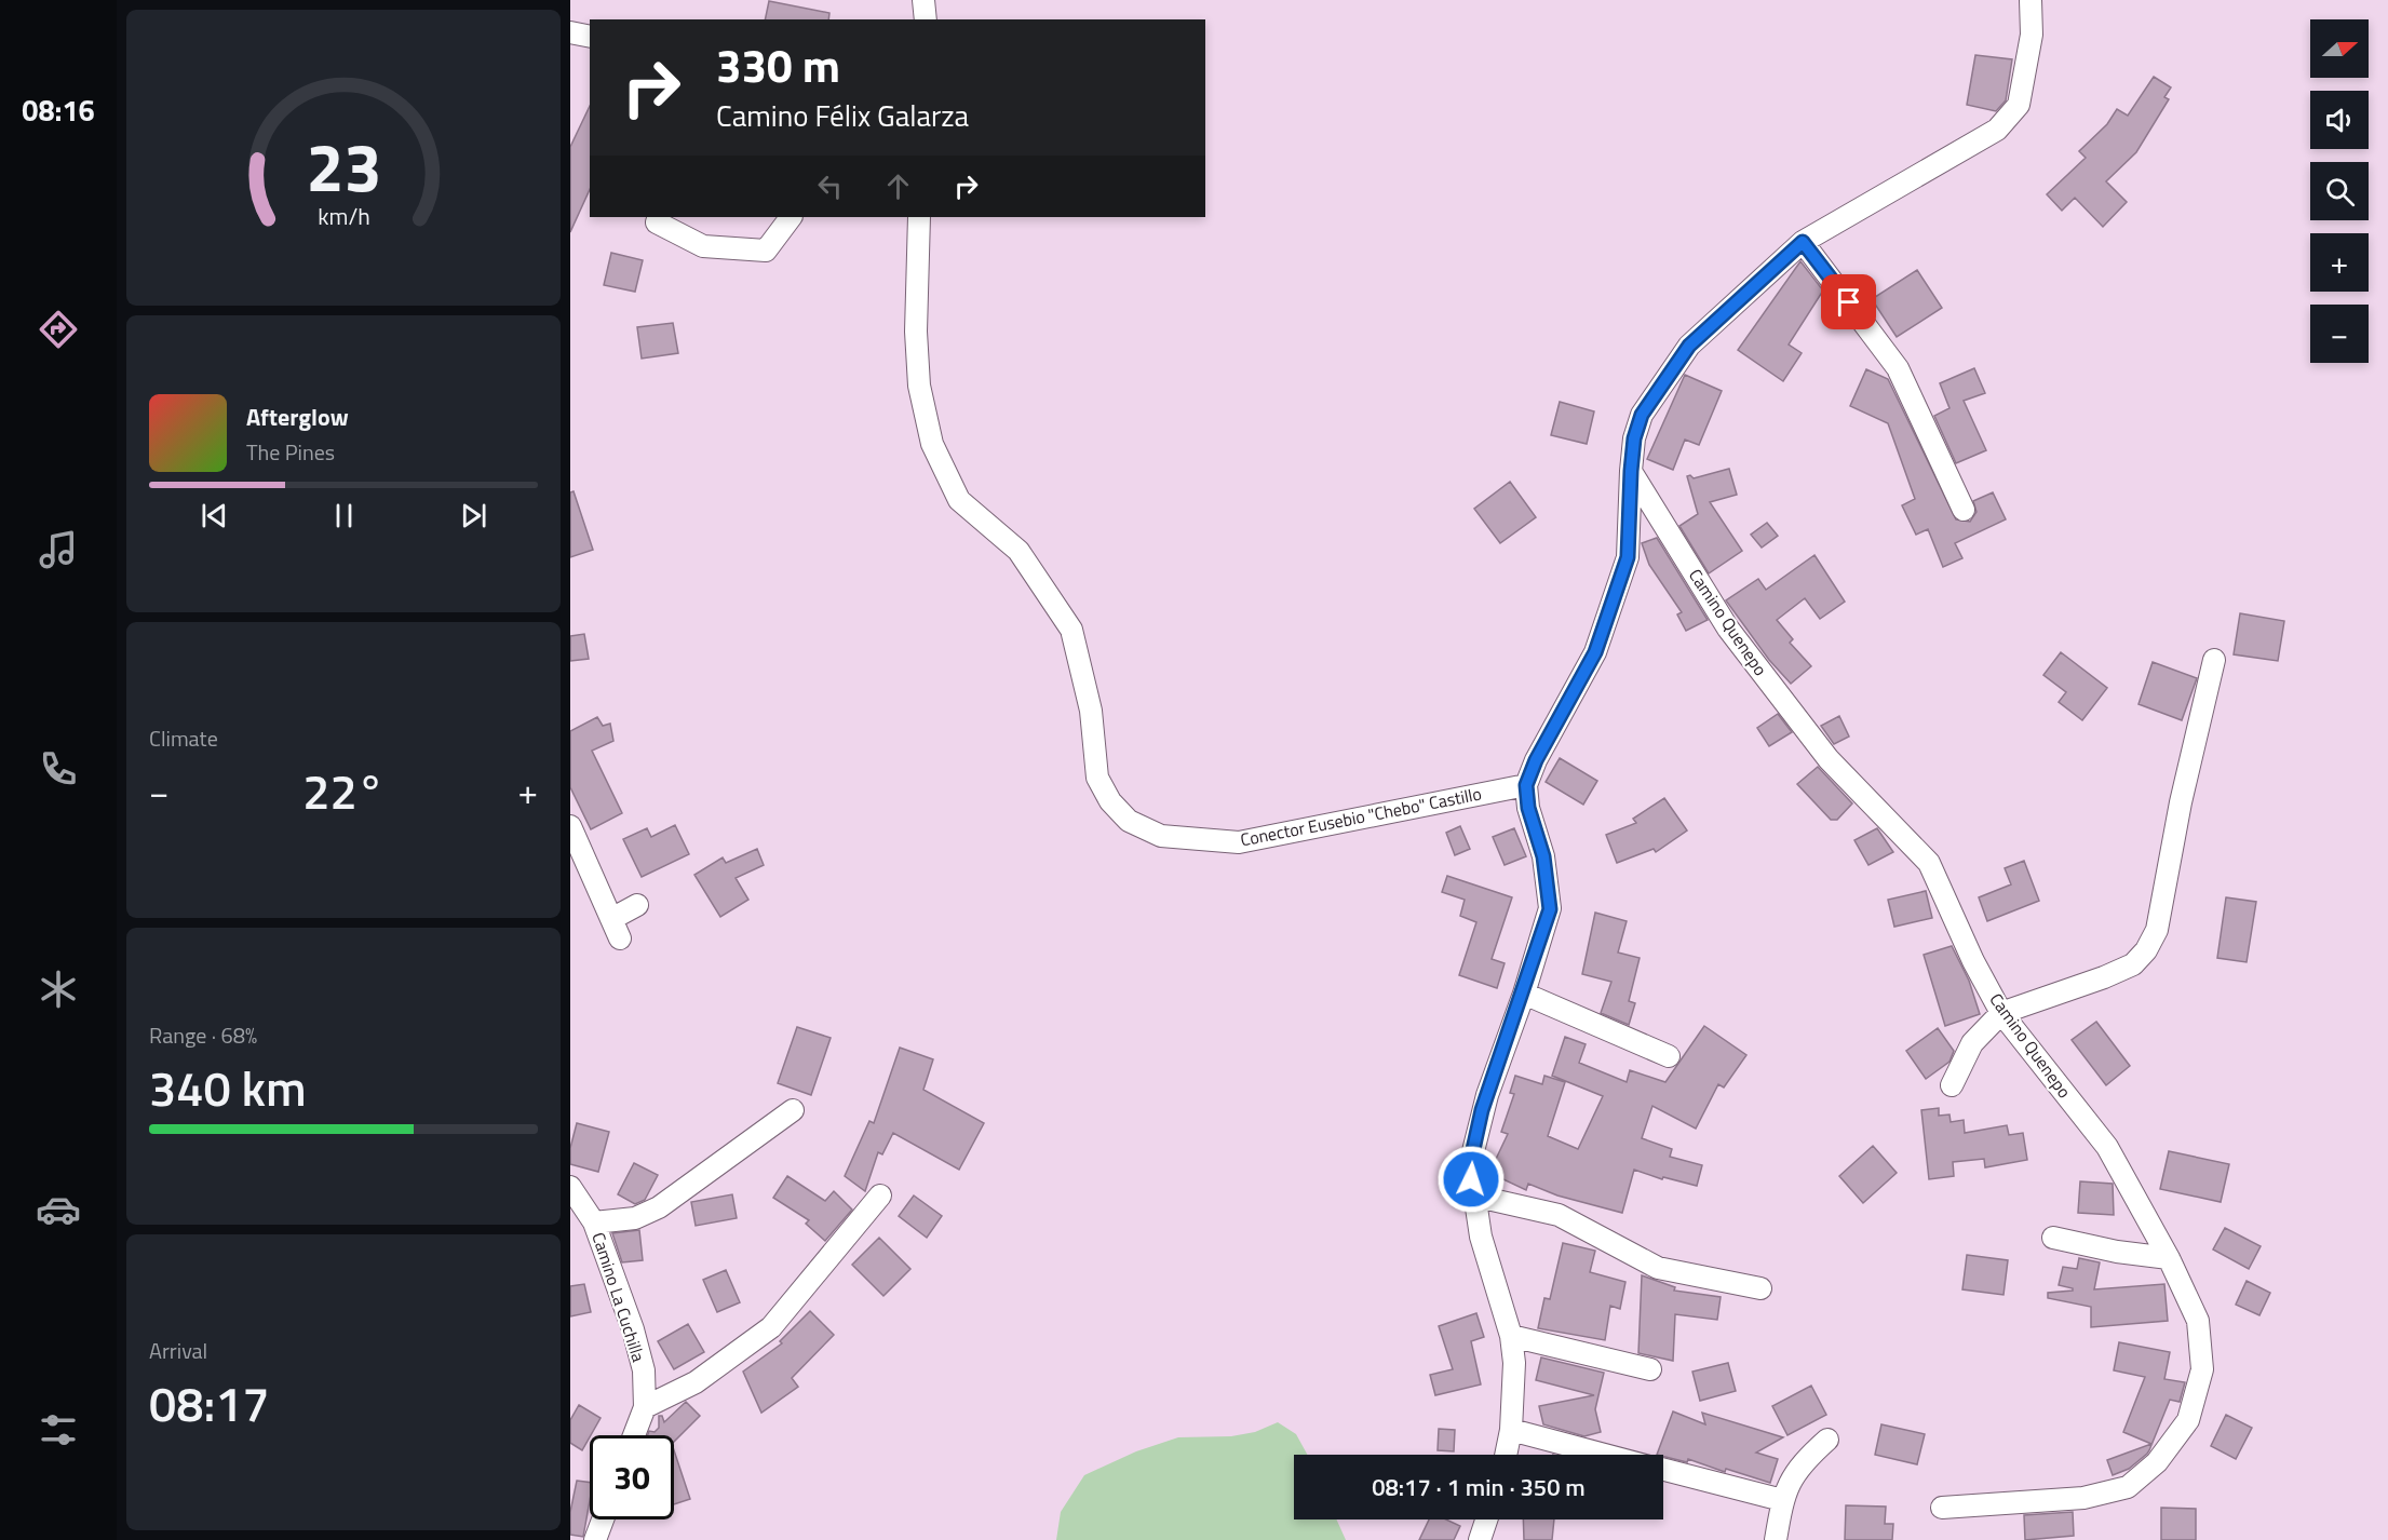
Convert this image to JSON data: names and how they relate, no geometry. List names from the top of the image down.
{
  "streets": {
    "street": ["Camino Quenepo", "Conector Eusebio \"Chebo\" Castillo", "Camino La Cuchilla"]
  },
  "north": "right",
  "page": {
    "tabs": "08:16",
    "map_buttons": ["+", "−"],
    "turn": ["330 m", "Camino Félix Galarza"],
    "song": ["Afterglow", "The Pines"],
    "tile": [
      "Climate",
      ["Range · 68%", "340 km"],
      ["Arrival", "08:17"]
    ],
    "heat": ["−", "22°", "+"],
    "limit": "30",
    "trip": "08:17 · 1 min · 350 m",
    "gauge": ["23", "km/h"]
  }
}
